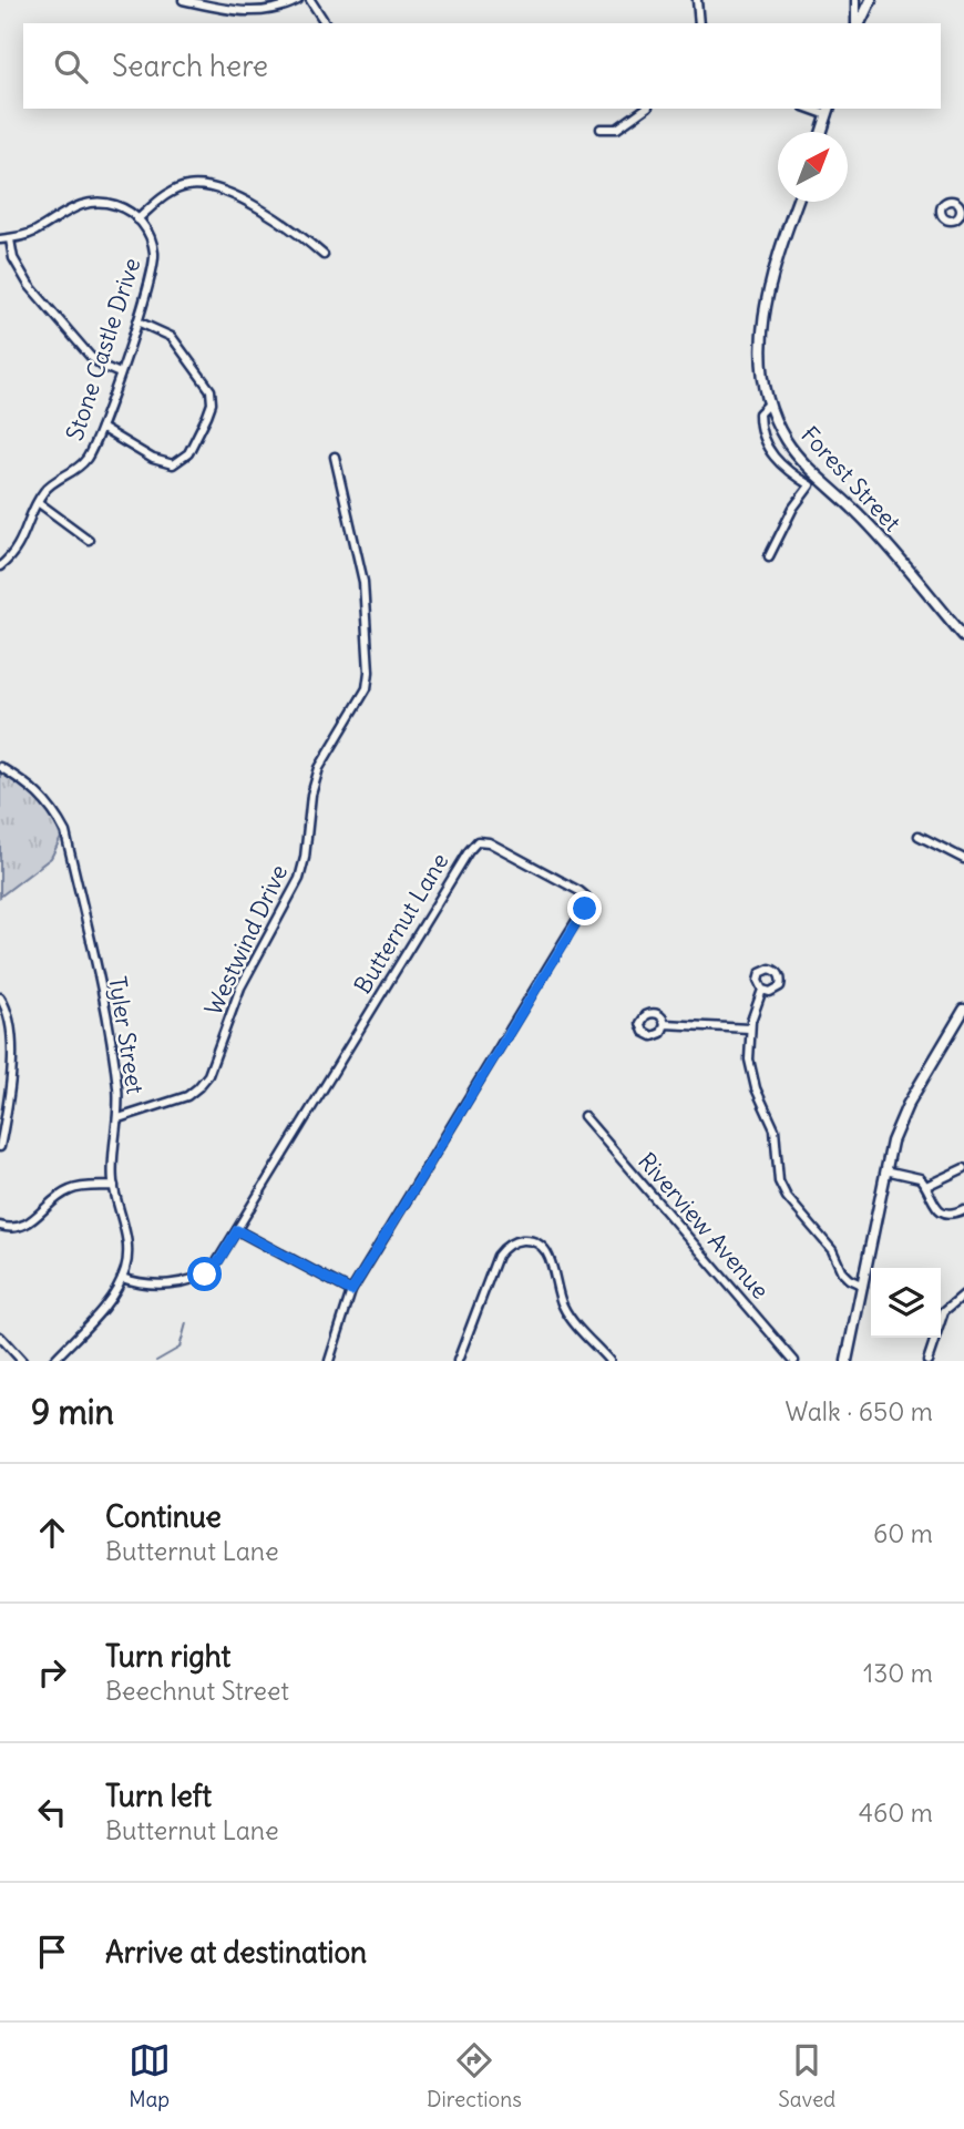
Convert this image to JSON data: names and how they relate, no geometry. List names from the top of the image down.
{
  "streets": {
    "street": [
      "Stone Castle Drive",
      "Forest Street",
      "Butternut Lane",
      "Westwind Drive",
      "Tyler Street",
      "Riverview Avenue"
    ]
  },
  "crossings": [
    ["Butternut Lane", "Tyler Street"],
    ["Westwind Drive", "Tyler Street"]
  ],
  "north": "top right",
  "page": {
    "search": "Search here",
    "heading": ["9 min", "Walk · 650 m"],
    "list": [
      ["Continue", "Butternut Lane", "60 m"],
      ["Turn right", "Beechnut Street", "130 m"],
      ["Turn left", "Butternut Lane", "460 m"],
      "Arrive at destination"
    ],
    "nav": ["Map", "Directions", "Saved"]
  }
}
